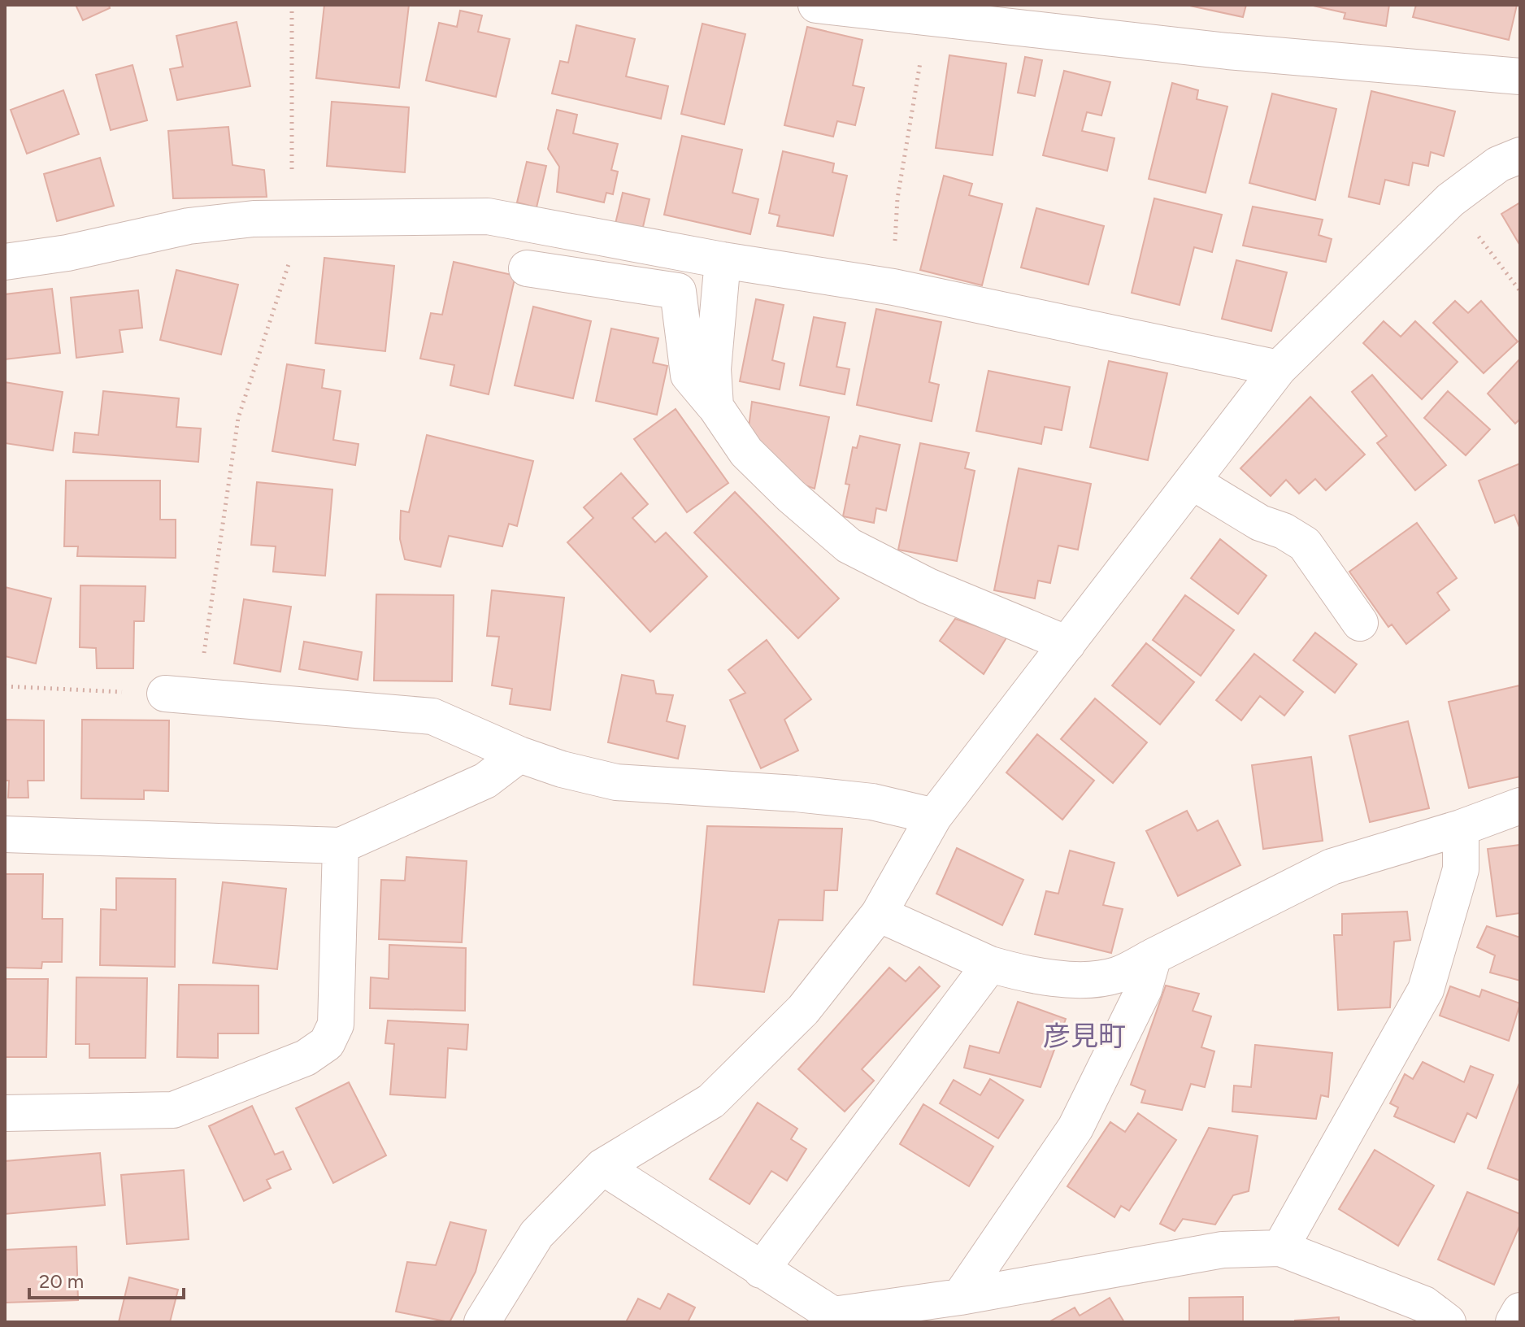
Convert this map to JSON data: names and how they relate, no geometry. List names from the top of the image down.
{
  "districts": ["彦見町"],
  "scale_bar": "20 m"
}
